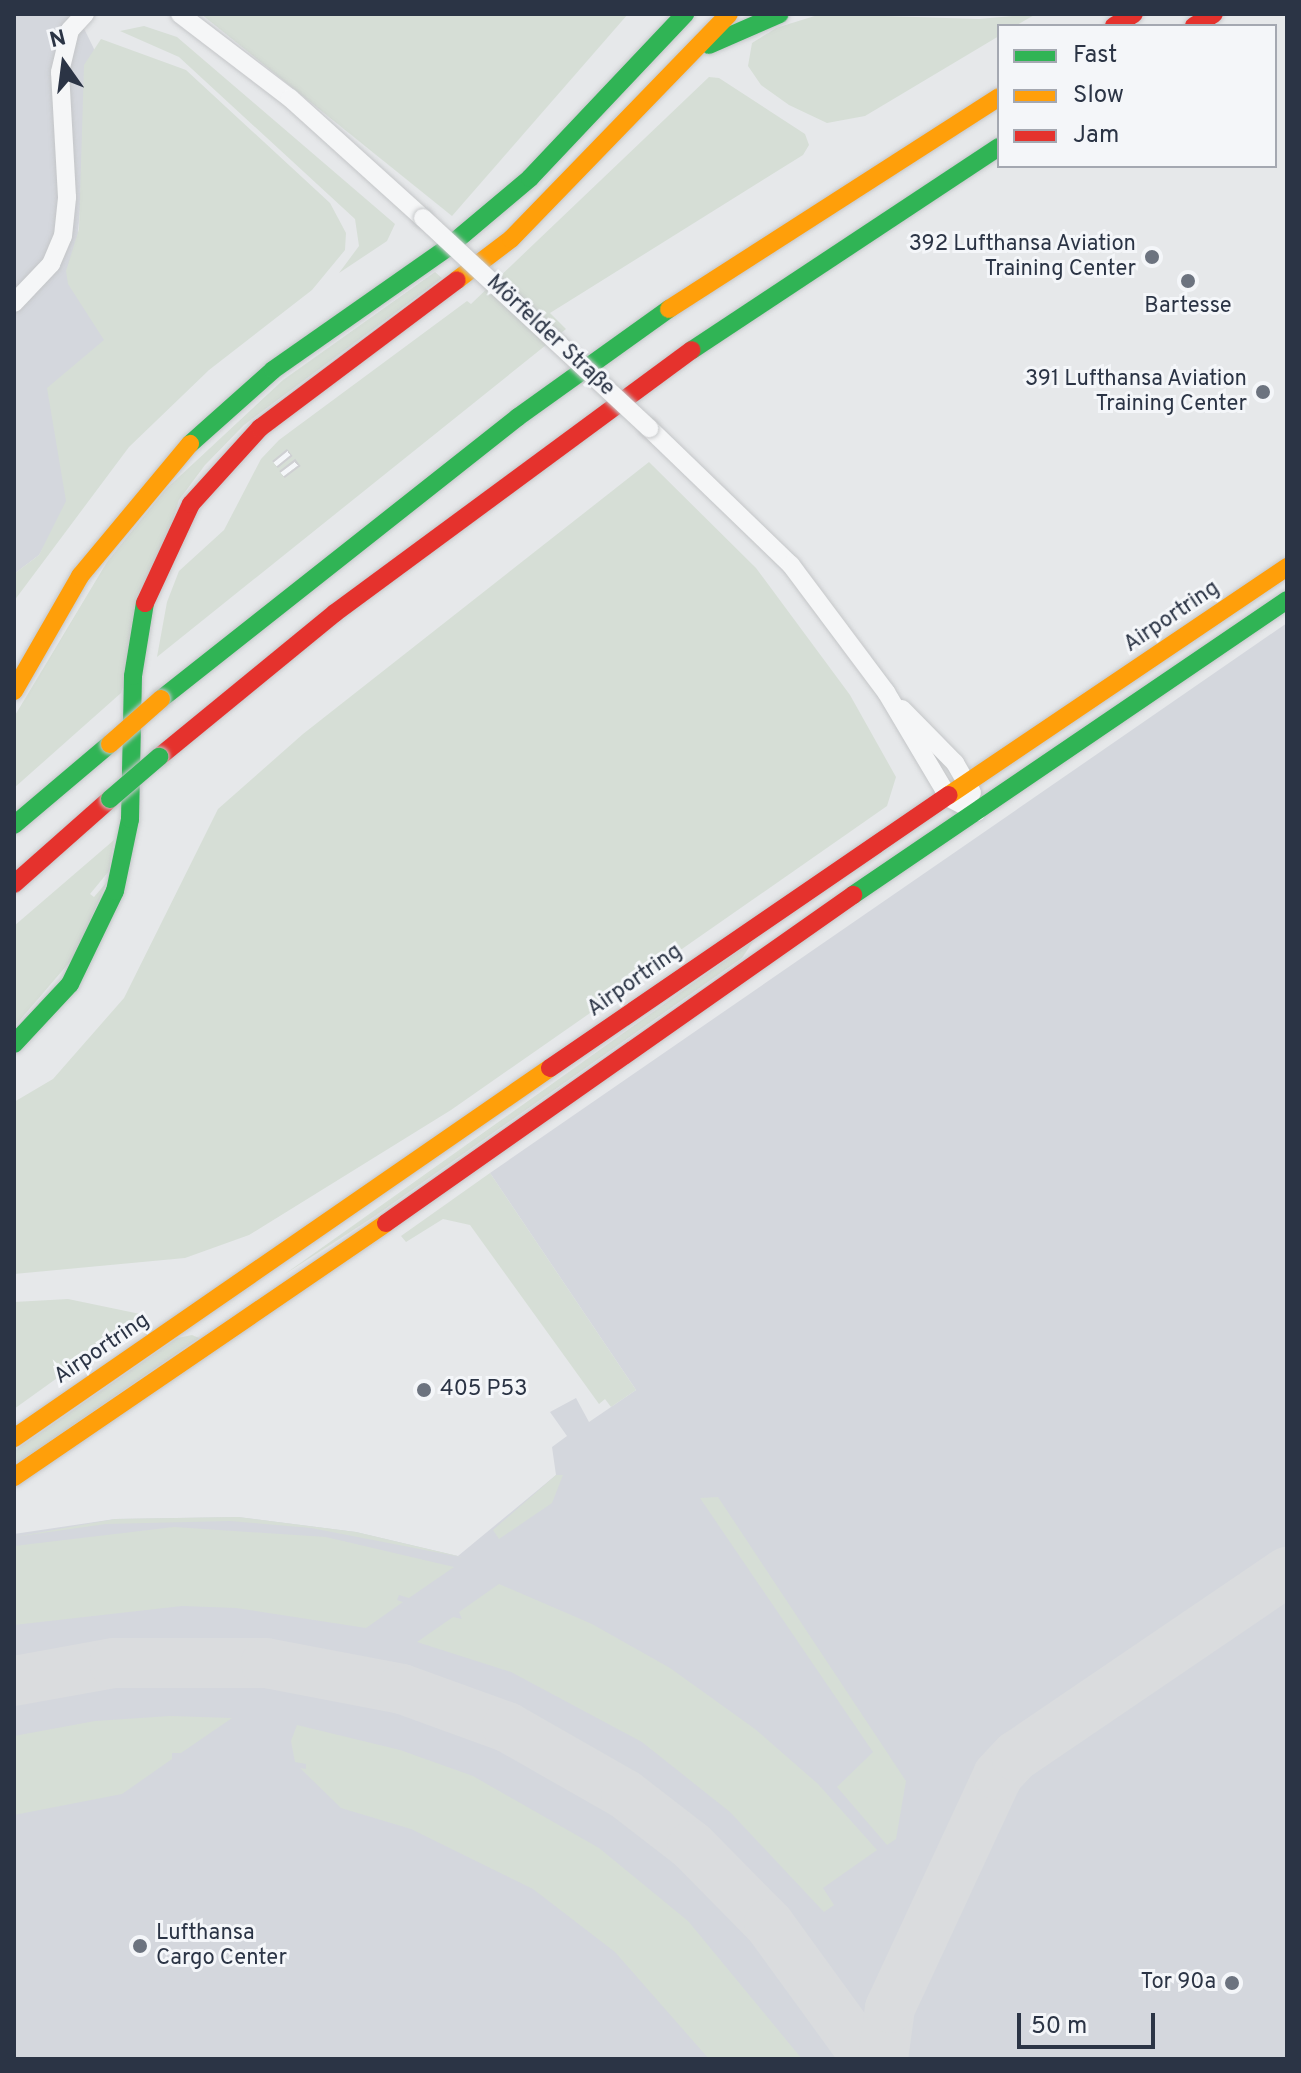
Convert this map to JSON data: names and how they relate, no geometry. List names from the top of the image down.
{
  "streets": {
    "main road": ["Airportring"],
    "street": ["Mörfelder Straße"]
  },
  "crossings": [
    ["Mörfelder Straße", "Airportring"]
  ],
  "places": [
    "392 Lufthansa Aviation Training Center",
    "Bartesse",
    "391 Lufthansa Aviation Training Center",
    "405 P53",
    "Lufthansa Cargo Center",
    "Tor 90a"
  ],
  "legend": ["Fast", "Slow", "Jam"],
  "scale_bar": "50 m",
  "north": "top"
}
